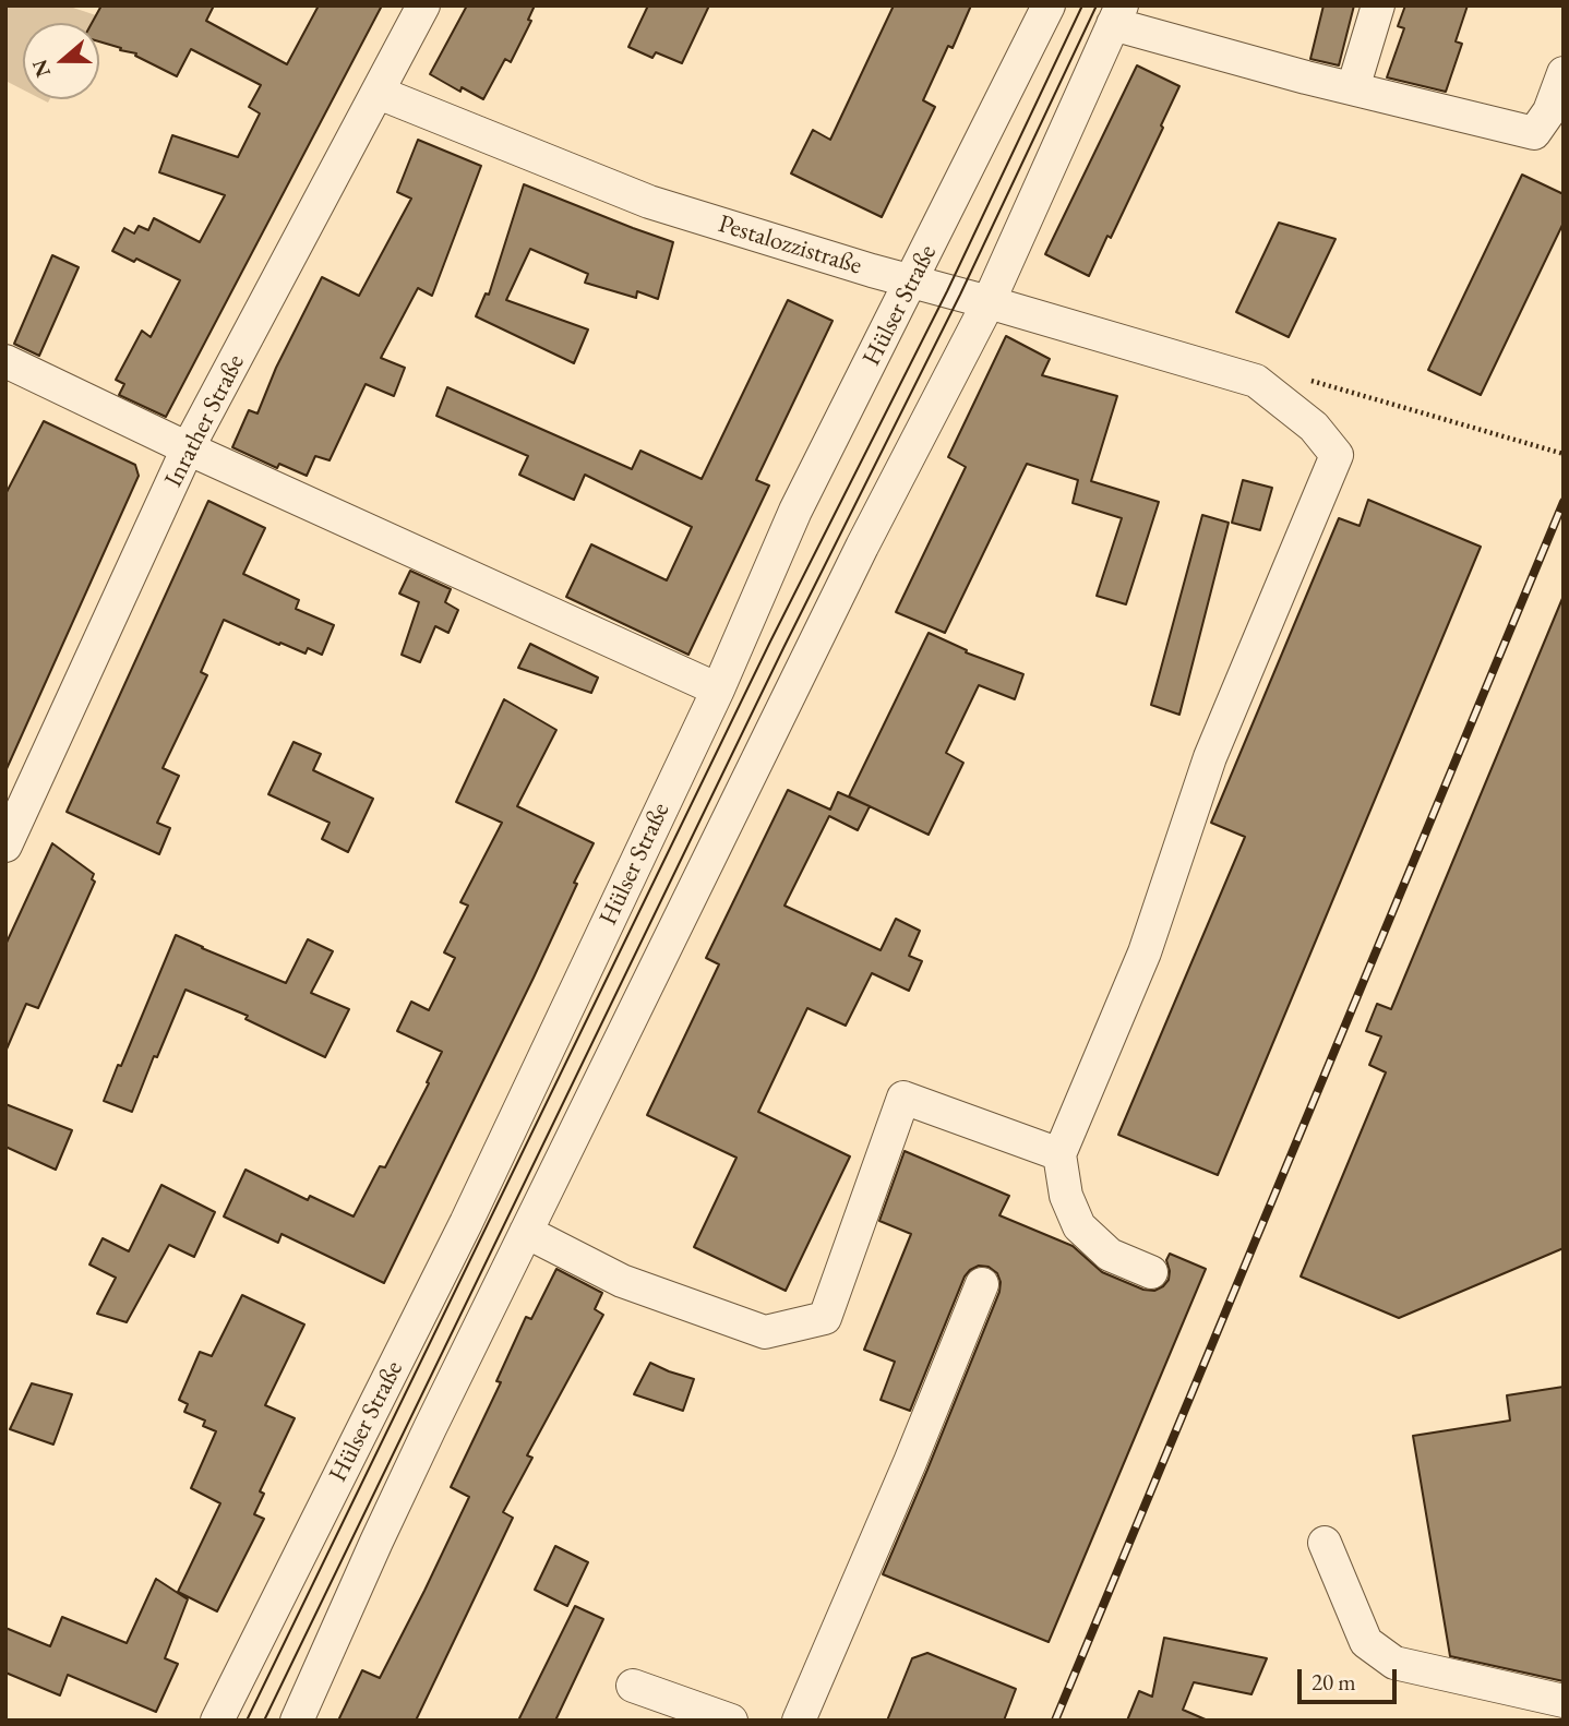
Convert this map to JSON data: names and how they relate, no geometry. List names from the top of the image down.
{
  "streets": {
    "street": ["Pestalozzistraße", "Hülser Straße", "Inrather Straße"]
  },
  "crossings": [
    ["Pestalozzistraße", "Hülser Straße"],
    ["Pestalozzistraße", "Inrather Straße"]
  ],
  "scale_bar": "20 m",
  "north": "left"
}
